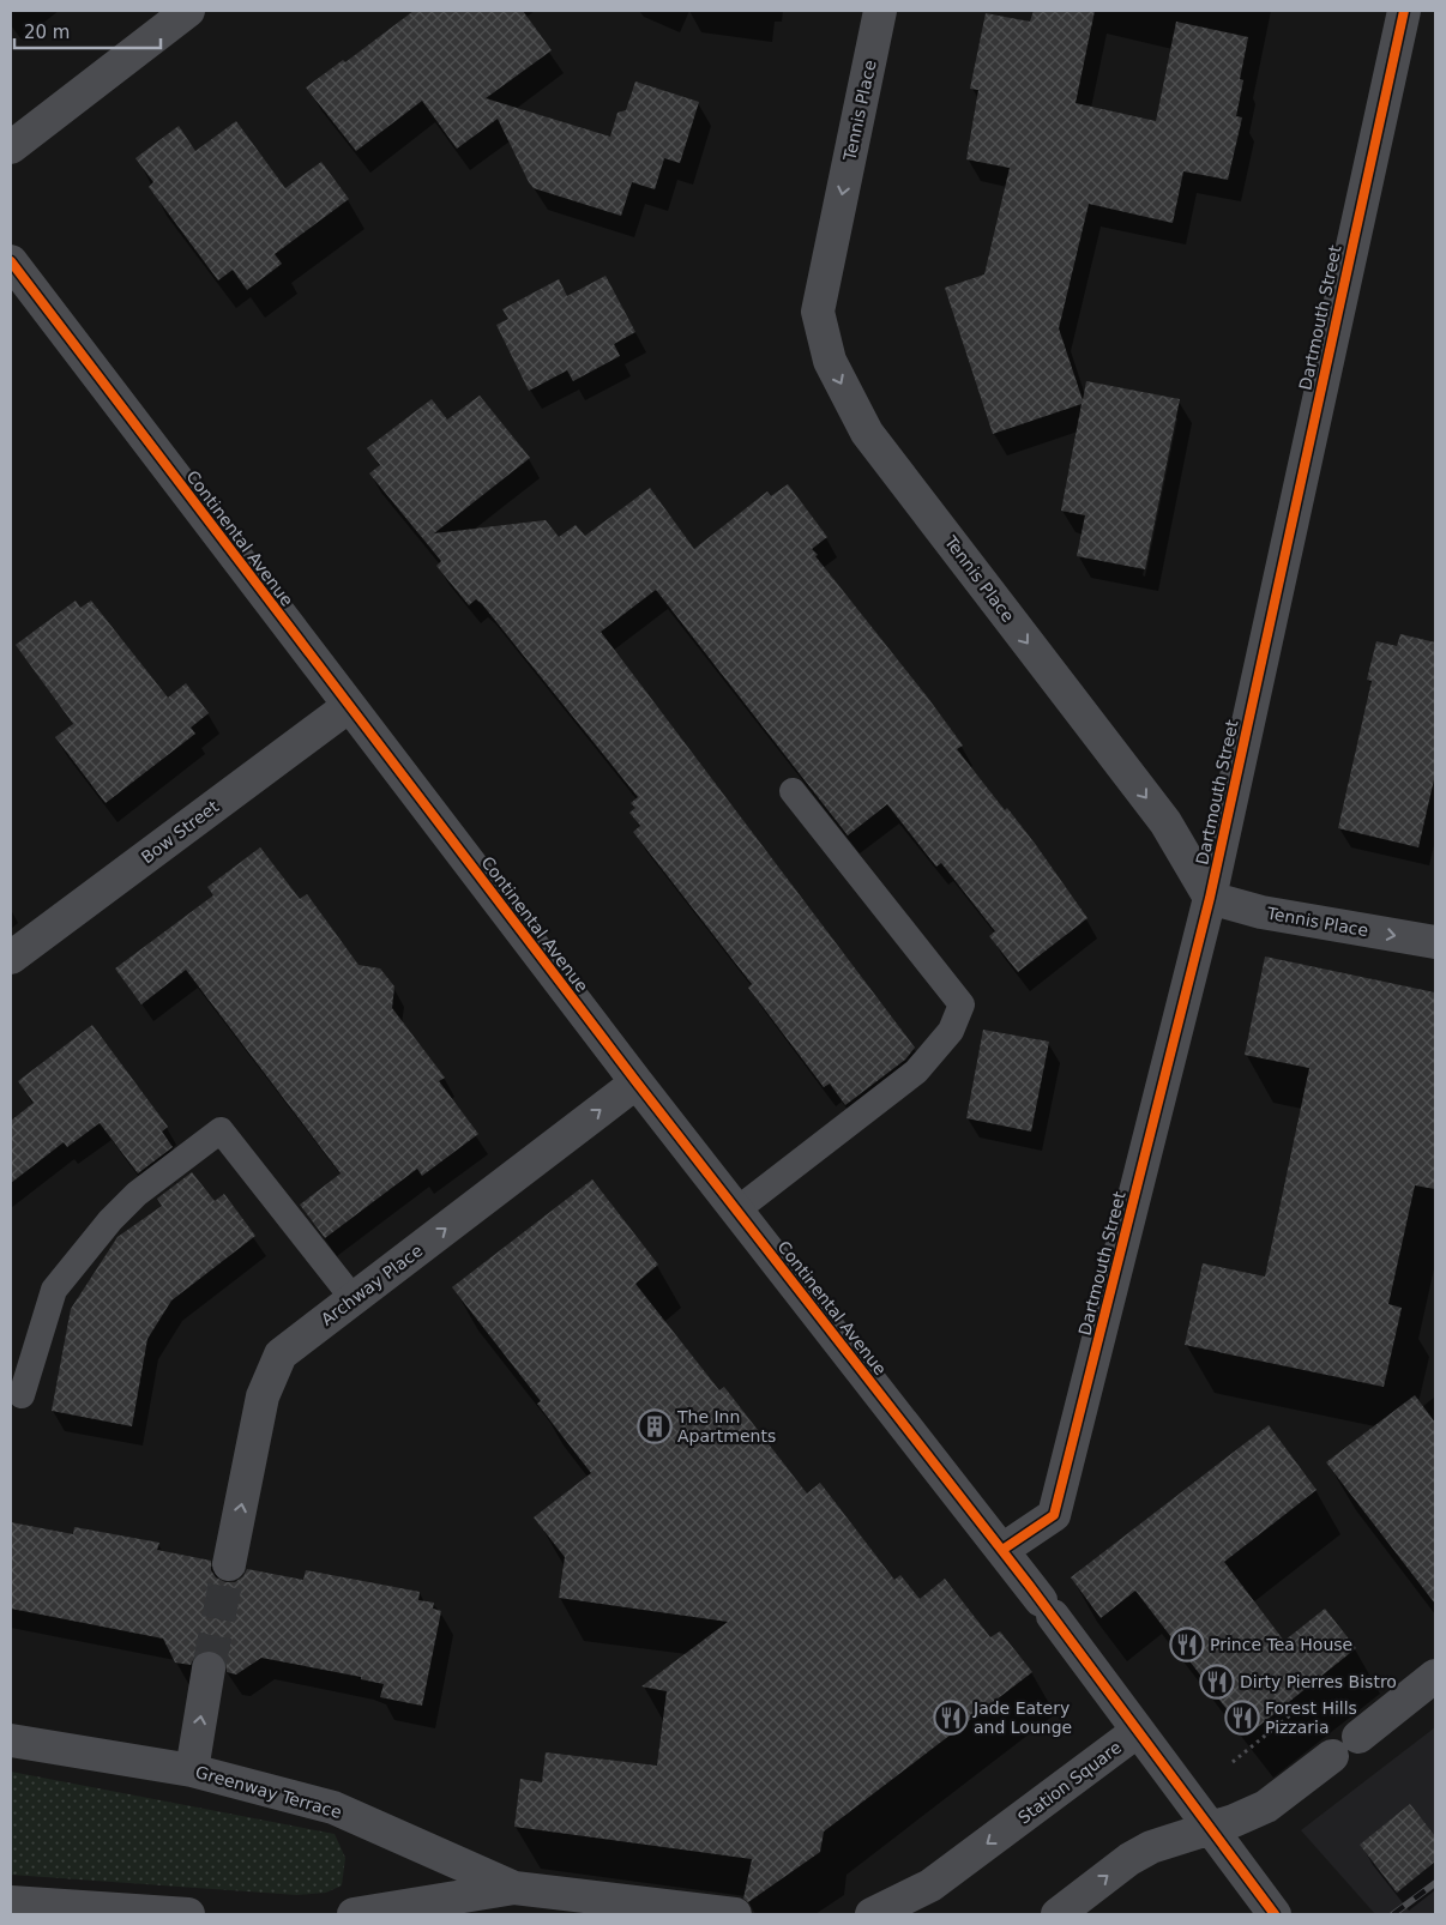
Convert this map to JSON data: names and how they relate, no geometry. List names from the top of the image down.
{
  "streets": {
    "street": [
      "Tennis Place",
      "Dartmouth Street",
      "Continental Avenue",
      "Bow Street",
      "Archway Place",
      "Station Square",
      "Greenway Terrace"
    ]
  },
  "crossings": [
    ["Tennis Place", "Dartmouth Street"],
    ["Dartmouth Street", "Continental Avenue"],
    ["Continental Avenue", "Bow Street"],
    ["Continental Avenue", "Archway Place"],
    ["Continental Avenue", "Station Square"]
  ],
  "one_way": ["Tennis Place", "Archway Place"],
  "places": {
    "building": ["The Inn Apartments"],
    "restaurant": [
      "Prince Tea House",
      "Dirty Pierres Bistro",
      "Jade Eatery and Lounge",
      "Forest Hills Pizzaria"
    ]
  },
  "scale_bar": "20 m"
}
